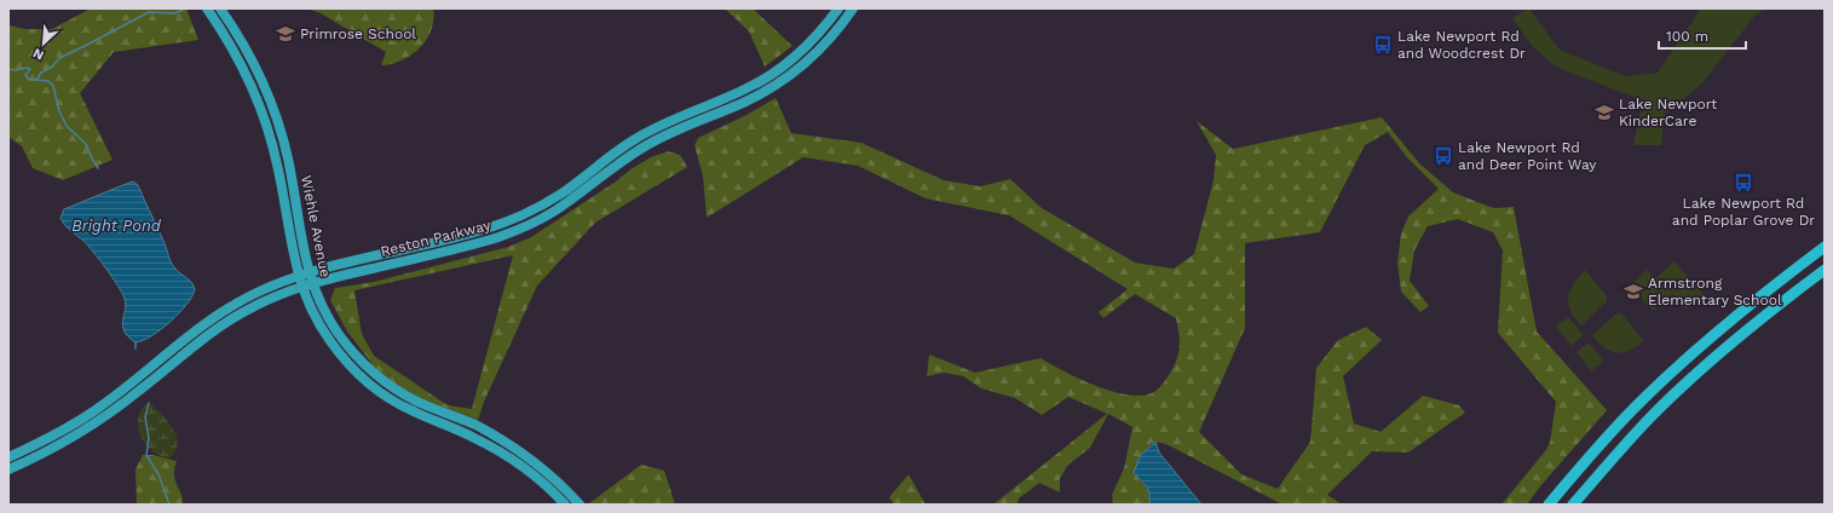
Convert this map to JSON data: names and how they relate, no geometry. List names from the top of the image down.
{
  "streets": {
    "main road": ["Wiehle Avenue", "Reston Parkway"]
  },
  "crossings": [
    ["Wiehle Avenue", "Reston Parkway"]
  ],
  "water": ["Bright Pond"],
  "places": {
    "school or university": ["Primrose School", "Lake Newport KinderCare", "Armstrong Elementary School"],
    "bus stop": ["Lake Newport Rd and Woodcrest Dr", "Lake Newport Rd and Deer Point Way", "Lake Newport Rd and Poplar Grove Dr"]
  },
  "scale_bar": "100 m",
  "north": "bottom left"
}
